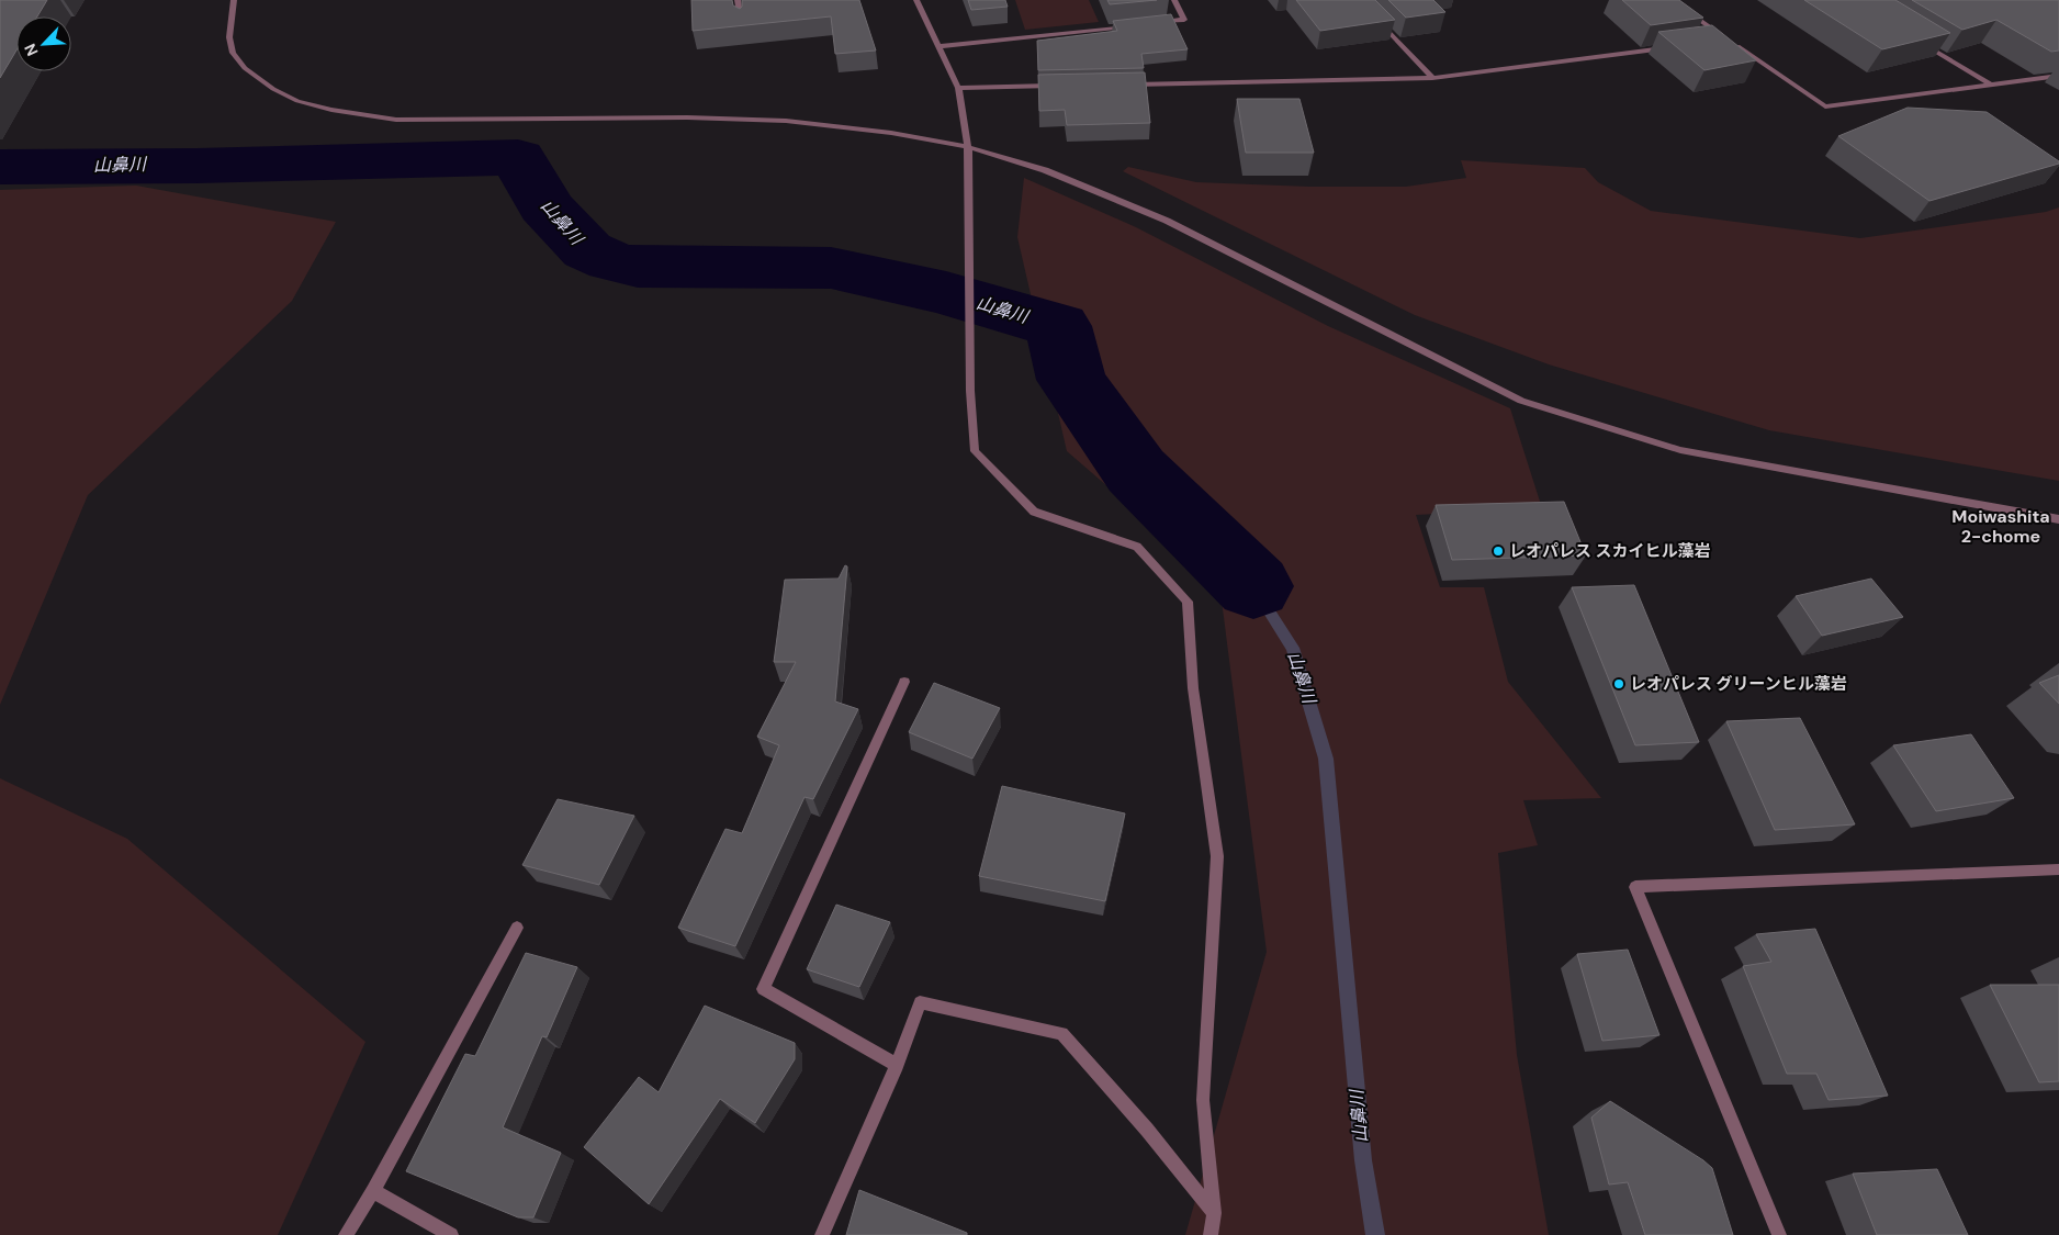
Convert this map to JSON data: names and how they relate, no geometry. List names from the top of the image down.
{
  "districts": ["Moiwashita 2-chome"],
  "water": ["山鼻川"],
  "places": ["レオパレス スカイヒル藻岩", "レオパレス グリーンヒル藻岩"],
  "north": "bottom left"
}
